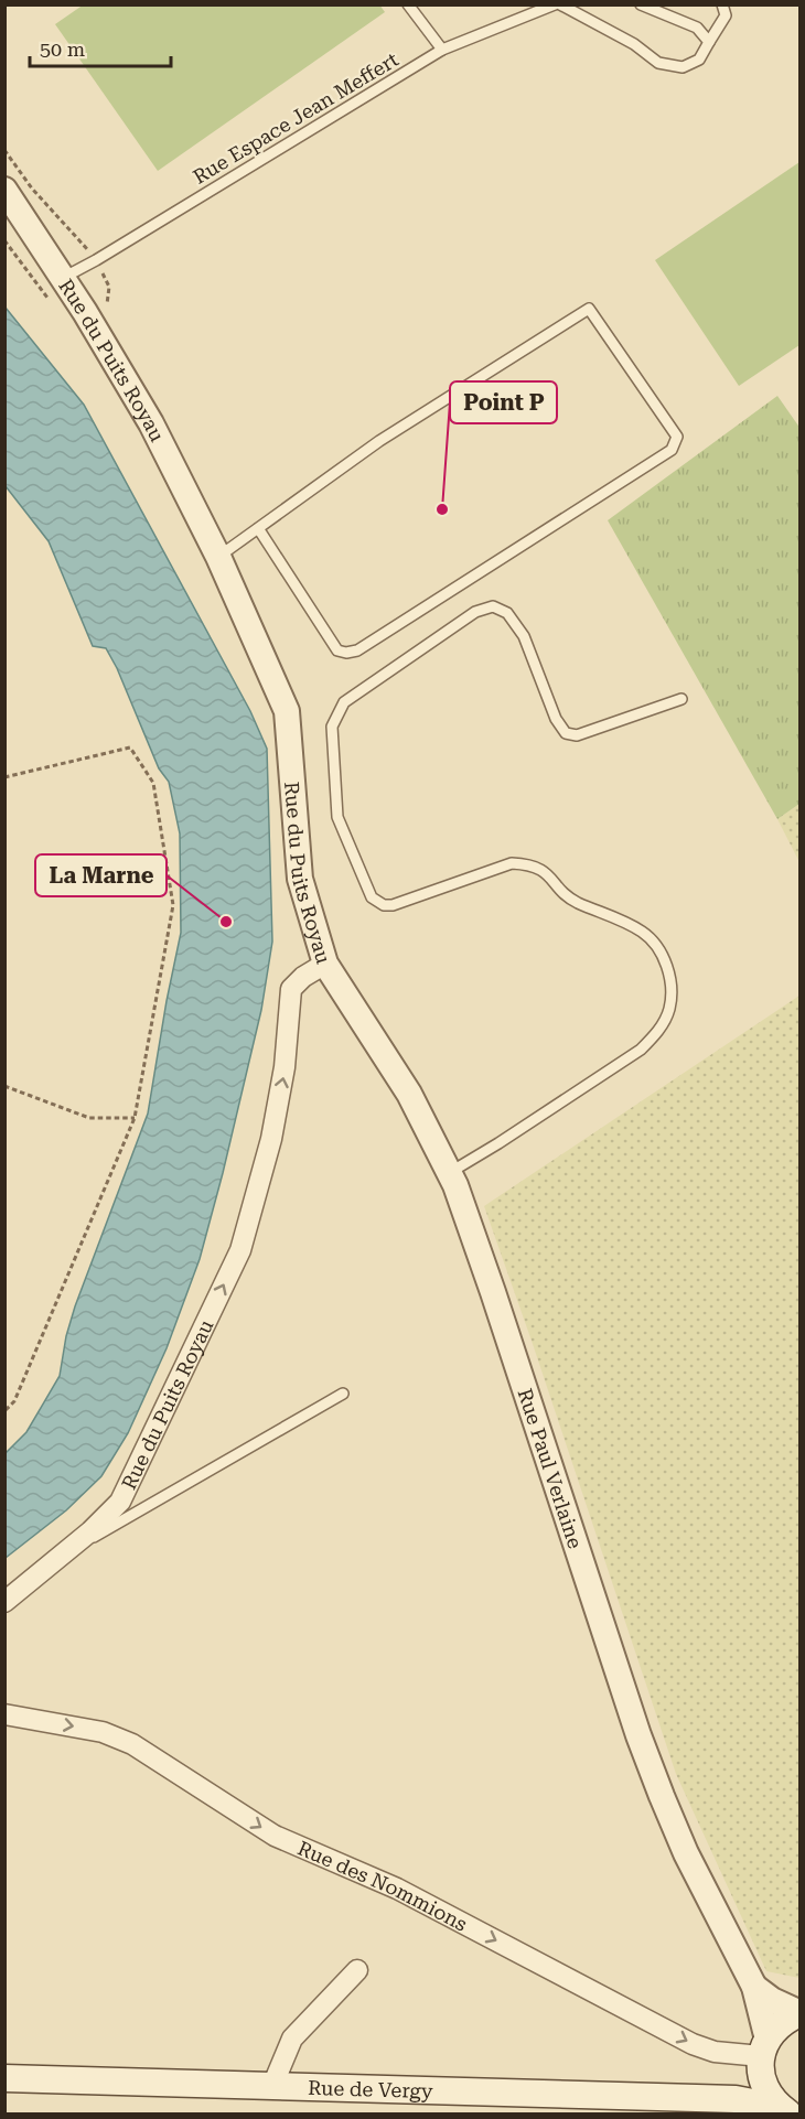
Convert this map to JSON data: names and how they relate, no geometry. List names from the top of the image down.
{
  "streets": {
    "main road": ["Rue de Vergy"],
    "street": ["Rue du Puits Royau", "Rue Paul Verlaine", "Rue des Nommions"],
    "lane": ["Rue Espace Jean Meffert"]
  },
  "crossings": [
    ["Rue Espace Jean Meffert", "Rue du Puits Royau"],
    ["Rue du Puits Royau", "Rue Paul Verlaine"],
    ["Rue Paul Verlaine", "Rue des Nommions"]
  ],
  "one_way": ["Rue du Puits Royau", "Rue des Nommions"],
  "places": ["Point P", "La Marne"],
  "scale_bar": "50 m"
}
